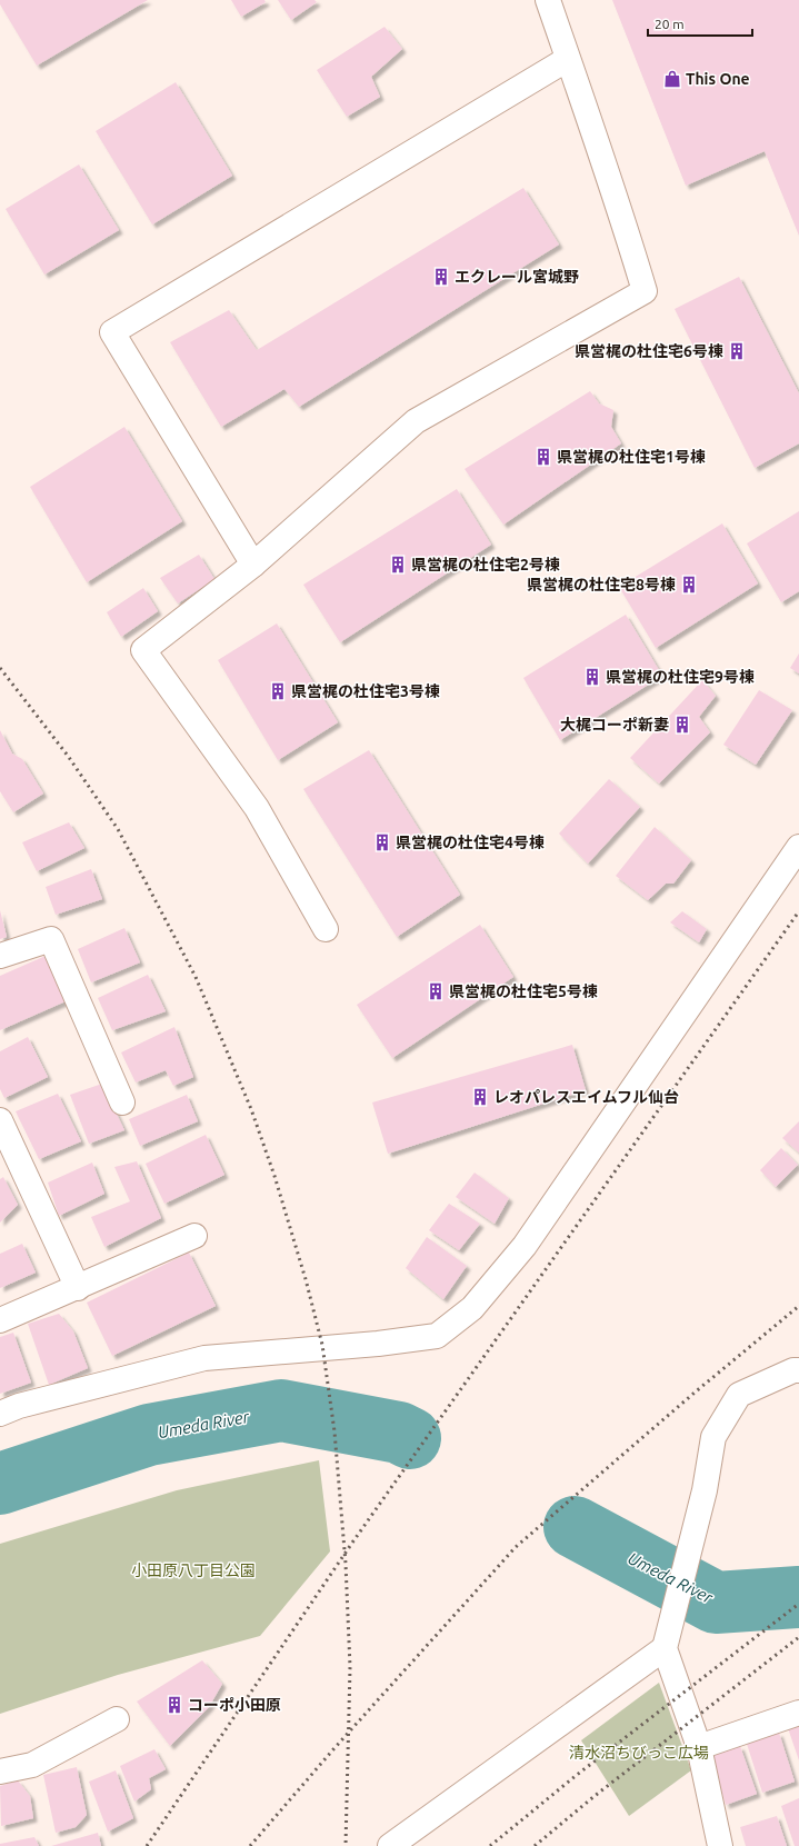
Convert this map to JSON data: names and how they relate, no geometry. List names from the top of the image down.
{
  "water": ["Umeda River"],
  "parks": ["小田原八丁目公園", "清水沼ちびっこ広場"],
  "places": {
    "shop": ["This One"],
    "building": [
      "エクレール宮城野",
      "県営梶の杜住宅6号棟",
      "県営梶の杜住宅1号棟",
      "県営梶の杜住宅2号棟",
      "県営梶の杜住宅8号棟",
      "県営梶の杜住宅9号棟",
      "県営梶の杜住宅3号棟",
      "大梶コーポ新妻",
      "県営梶の杜住宅4号棟",
      "県営梶の杜住宅5号棟",
      "レオパレスエイムフル仙台",
      "コーポ小田原"
    ]
  },
  "scale_bar": "20 m"
}
